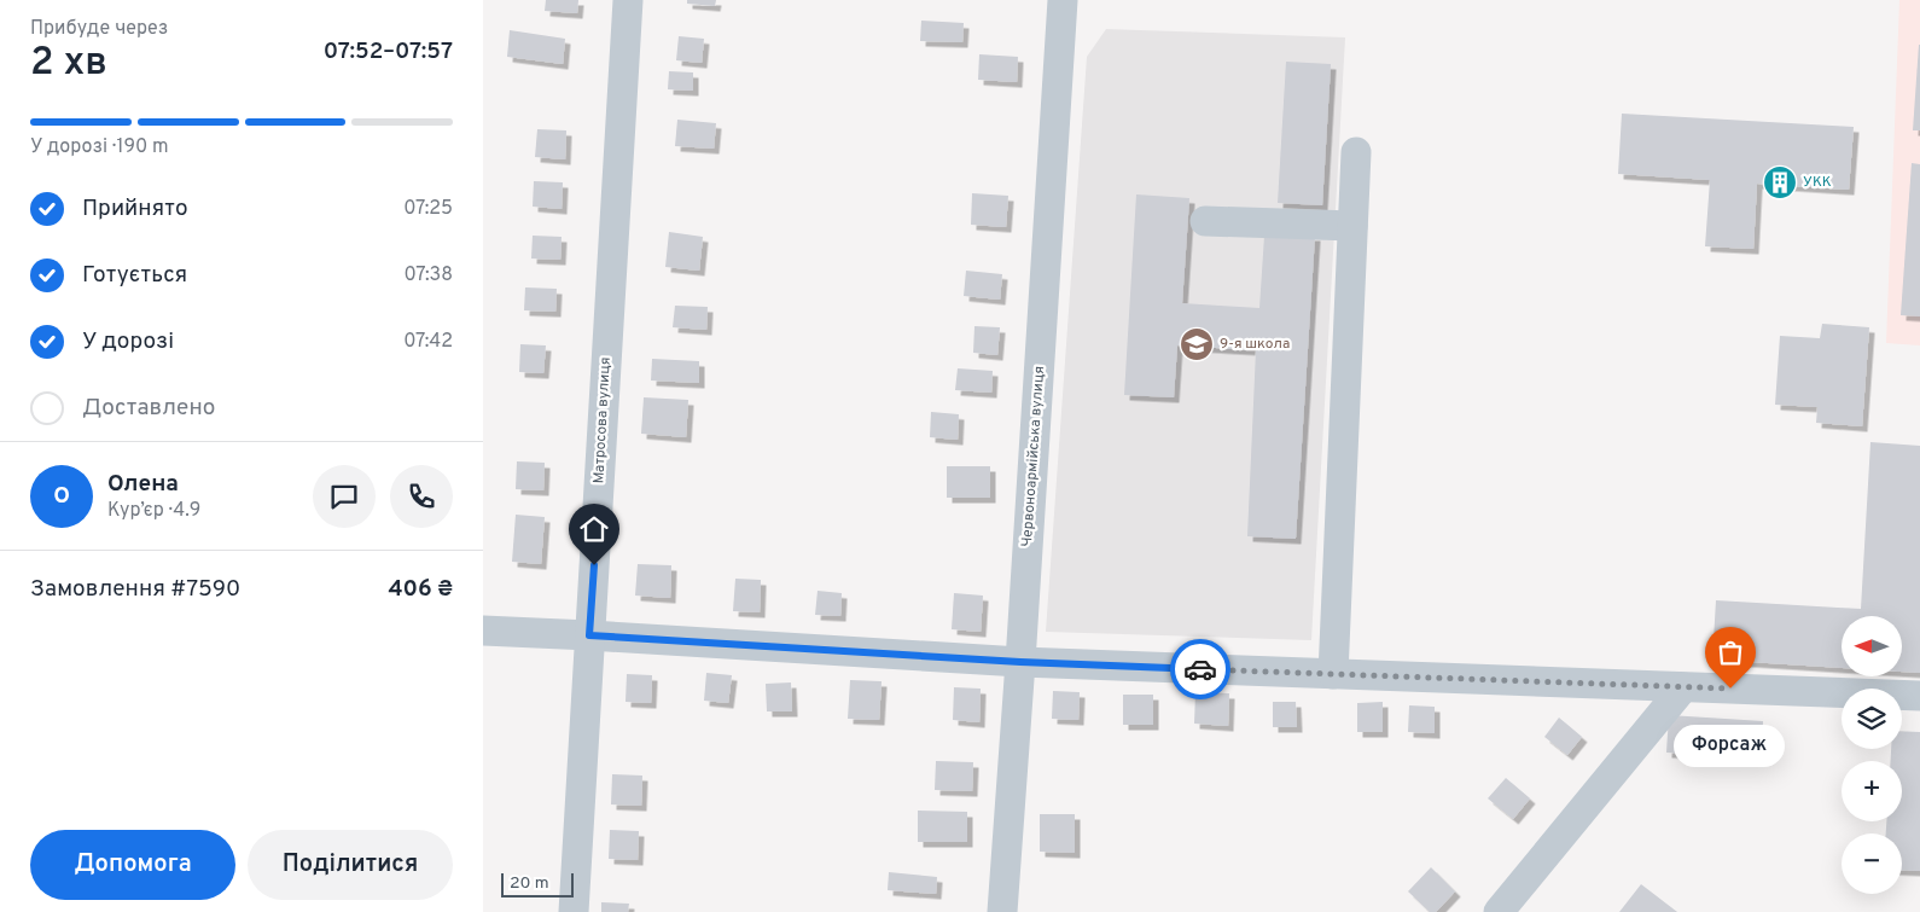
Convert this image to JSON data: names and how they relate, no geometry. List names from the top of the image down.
{
  "streets": {
    "street": ["Матросова вулиця", "Червоноармійська вулиця"]
  },
  "places": {
    "building": ["УКК"],
    "school or university": ["9-я школа"],
    "other": ["Форсаж"]
  },
  "scale_bar": "20 m",
  "north": "left",
  "page": {
    "heading": ["2 хв", "Прибуде через", "07:52–07:57"],
    "panel": [
      "Олена",
      "Кур’єр · 4.9",
      "Замовлення #7590",
      "406 ₴"
    ],
    "bar": "У дорозі · 190 m",
    "list": [
      ["Прийнято", "07:25"],
      ["Готується", "07:38"],
      ["У дорозі", "07:42"],
      "Доставлено"
    ],
    "round": "О",
    "map_buttons": ["+", "−"],
    "bubble": "Форсаж",
    "buttons": ["Допомога", "Поділитися"],
    "scale": "20 m"
  }
}
